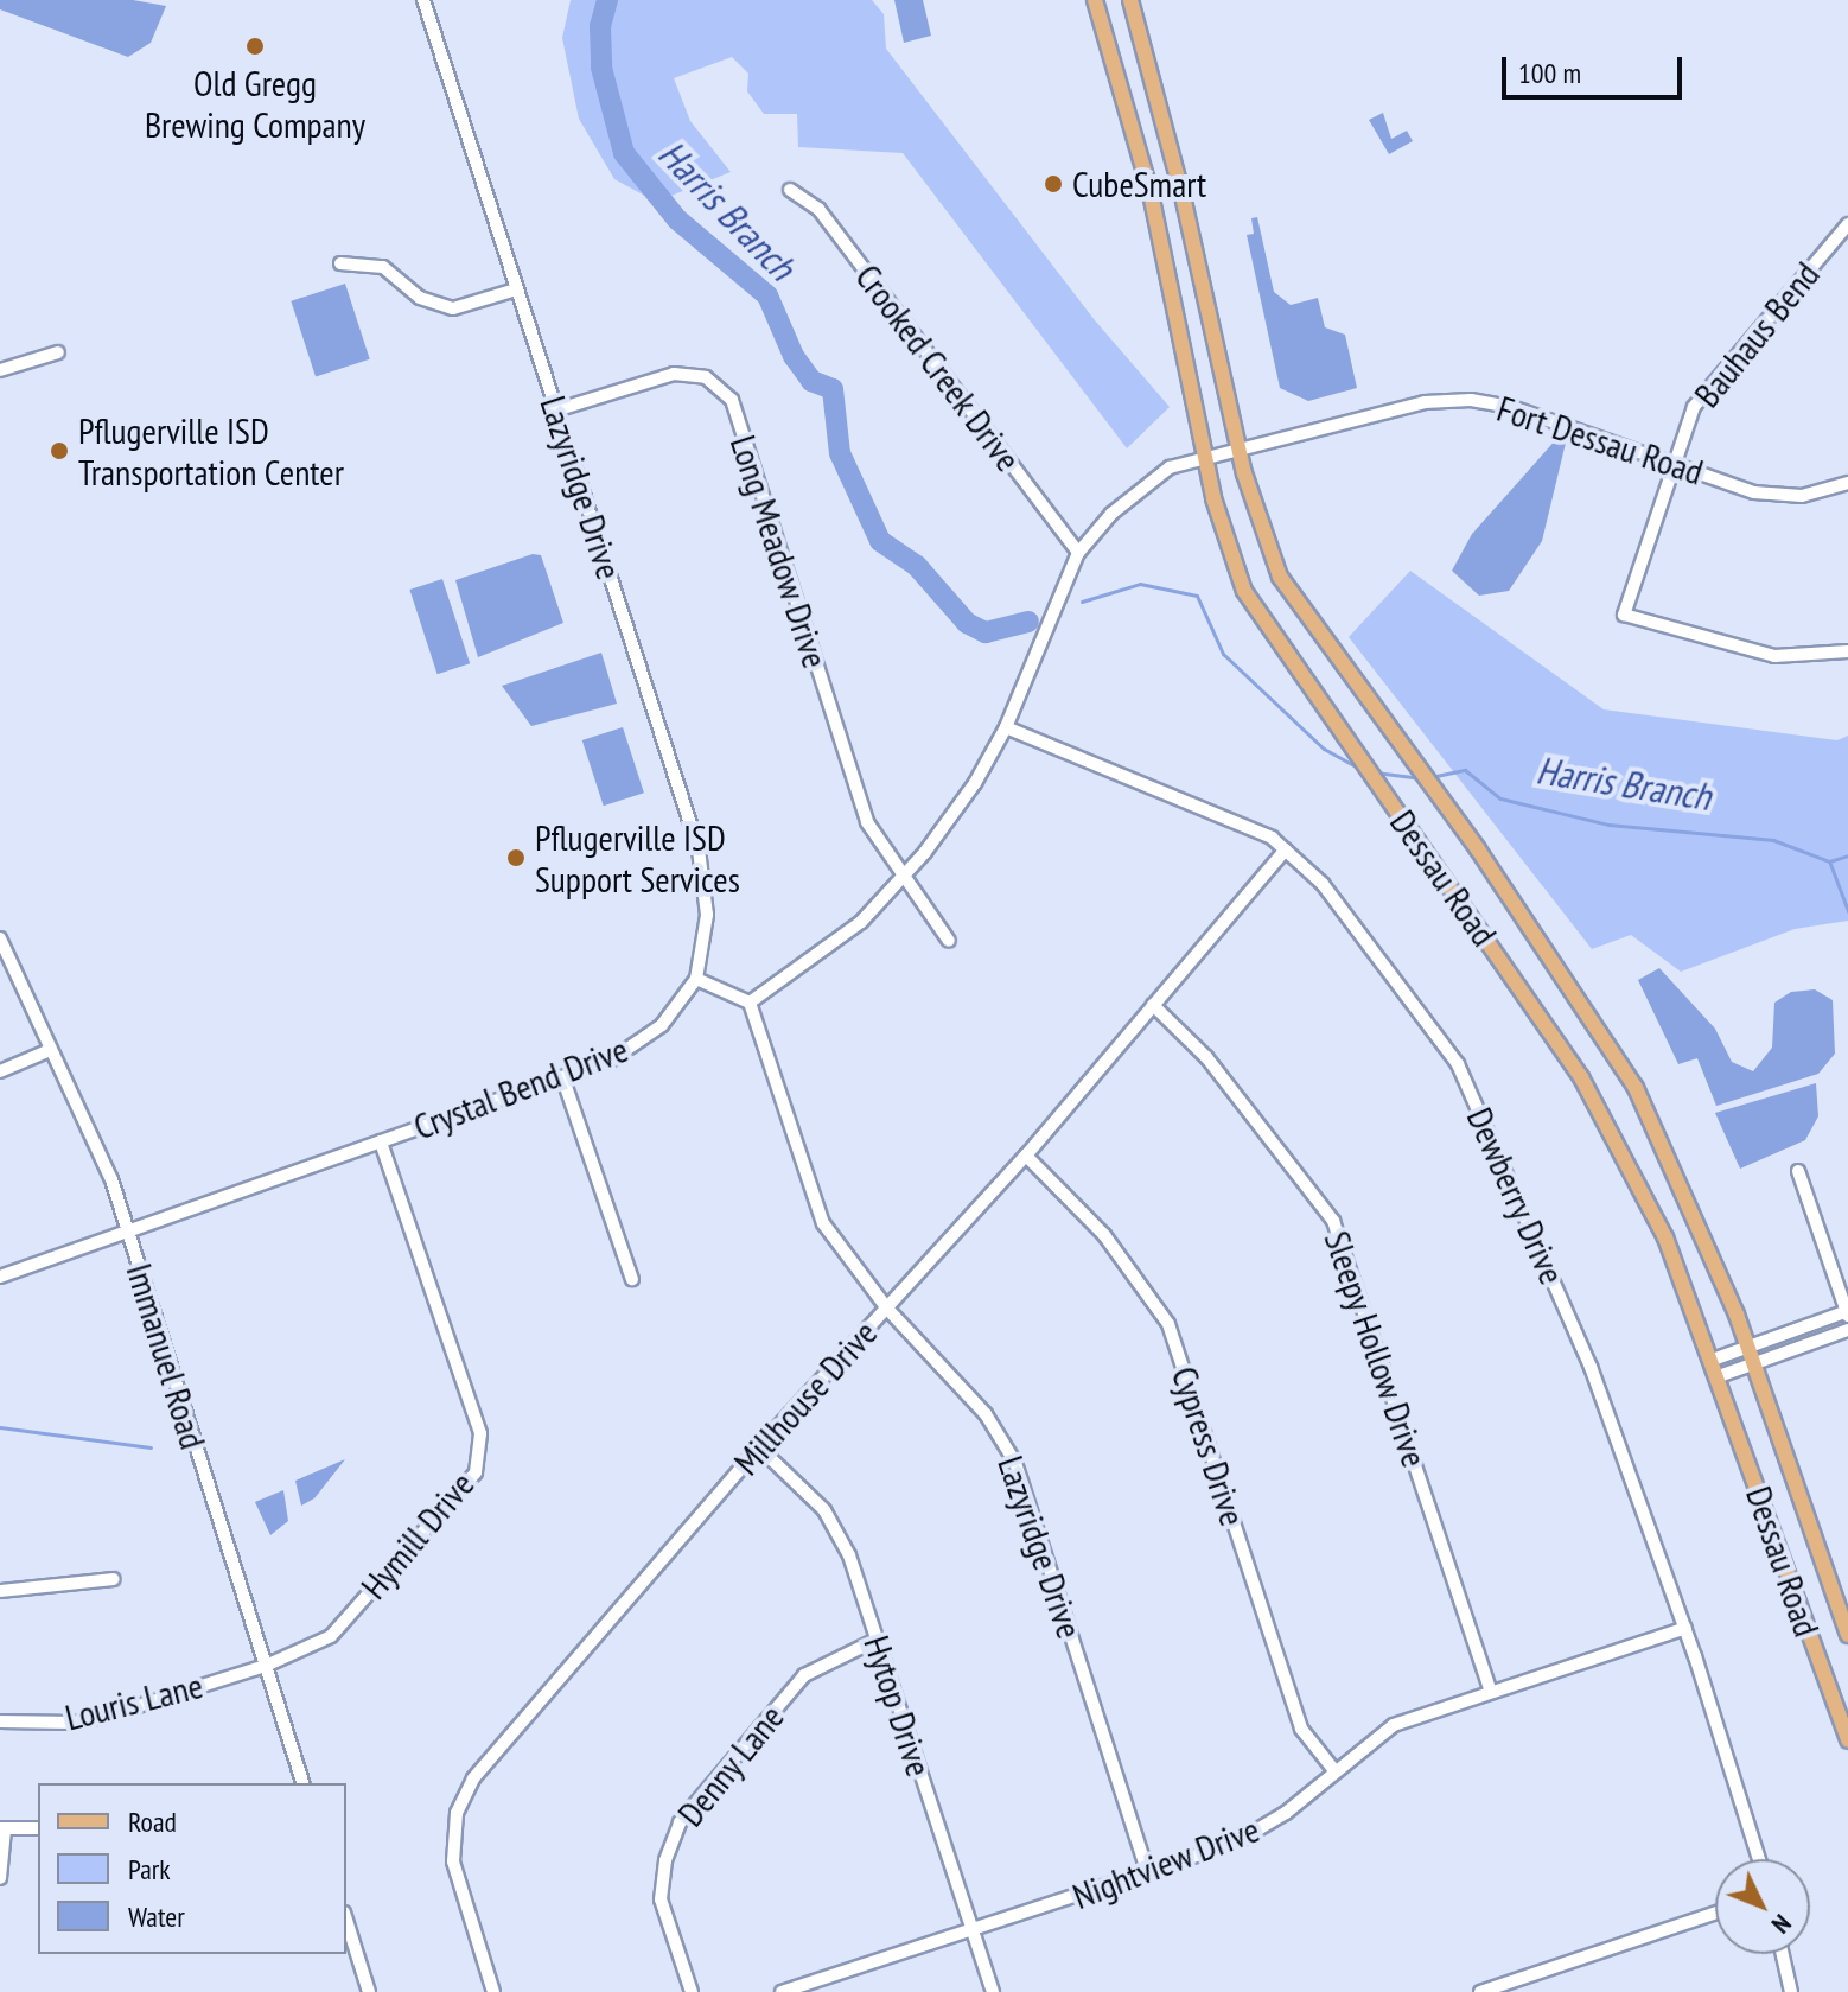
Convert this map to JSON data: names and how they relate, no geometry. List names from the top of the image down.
{
  "streets": {
    "main road": ["Dessau Road"],
    "street": [
      "Bauhaus Bend",
      "Crooked Creek Drive",
      "Fort Dessau Road",
      "Lazyridge Drive",
      "Long Meadow Drive",
      "Crystal Bend Drive",
      "Dewberry Drive",
      "Sleepy Hollow Drive",
      "Immanuel Road",
      "Millhouse Drive",
      "Cypress Drive",
      "Hymill Drive",
      "Louris Lane",
      "Hytop Drive",
      "Denny Lane",
      "Nightview Drive"
    ]
  },
  "crossings": [
    ["Bauhaus Bend", "Fort Dessau Road"],
    ["Fort Dessau Road", "Dessau Road"],
    ["Lazyridge Drive", "Long Meadow Drive"],
    ["Lazyridge Drive", "Crystal Bend Drive"],
    ["Lazyridge Drive", "Millhouse Drive"],
    ["Lazyridge Drive", "Nightview Drive"],
    ["Crystal Bend Drive", "Immanuel Road"],
    ["Crystal Bend Drive", "Hymill Drive"],
    ["Dewberry Drive", "Millhouse Drive"],
    ["Dewberry Drive", "Nightview Drive"],
    ["Sleepy Hollow Drive", "Millhouse Drive"],
    ["Sleepy Hollow Drive", "Nightview Drive"],
    ["Immanuel Road", "Hymill Drive"],
    ["Immanuel Road", "Louris Lane"],
    ["Millhouse Drive", "Cypress Drive"],
    ["Millhouse Drive", "Hytop Drive"],
    ["Cypress Drive", "Nightview Drive"],
    ["Hymill Drive", "Louris Lane"],
    ["Hytop Drive", "Denny Lane"],
    ["Hytop Drive", "Nightview Drive"]
  ],
  "water": ["Harris Branch"],
  "places": [
    "Old Gregg Brewing Company",
    "CubeSmart",
    "Pflugerville ISD Transportation Center",
    "Pflugerville ISD Support Services"
  ],
  "legend": ["Road", "Park", "Water"],
  "scale_bar": "100 m",
  "north": "bottom right"
}
